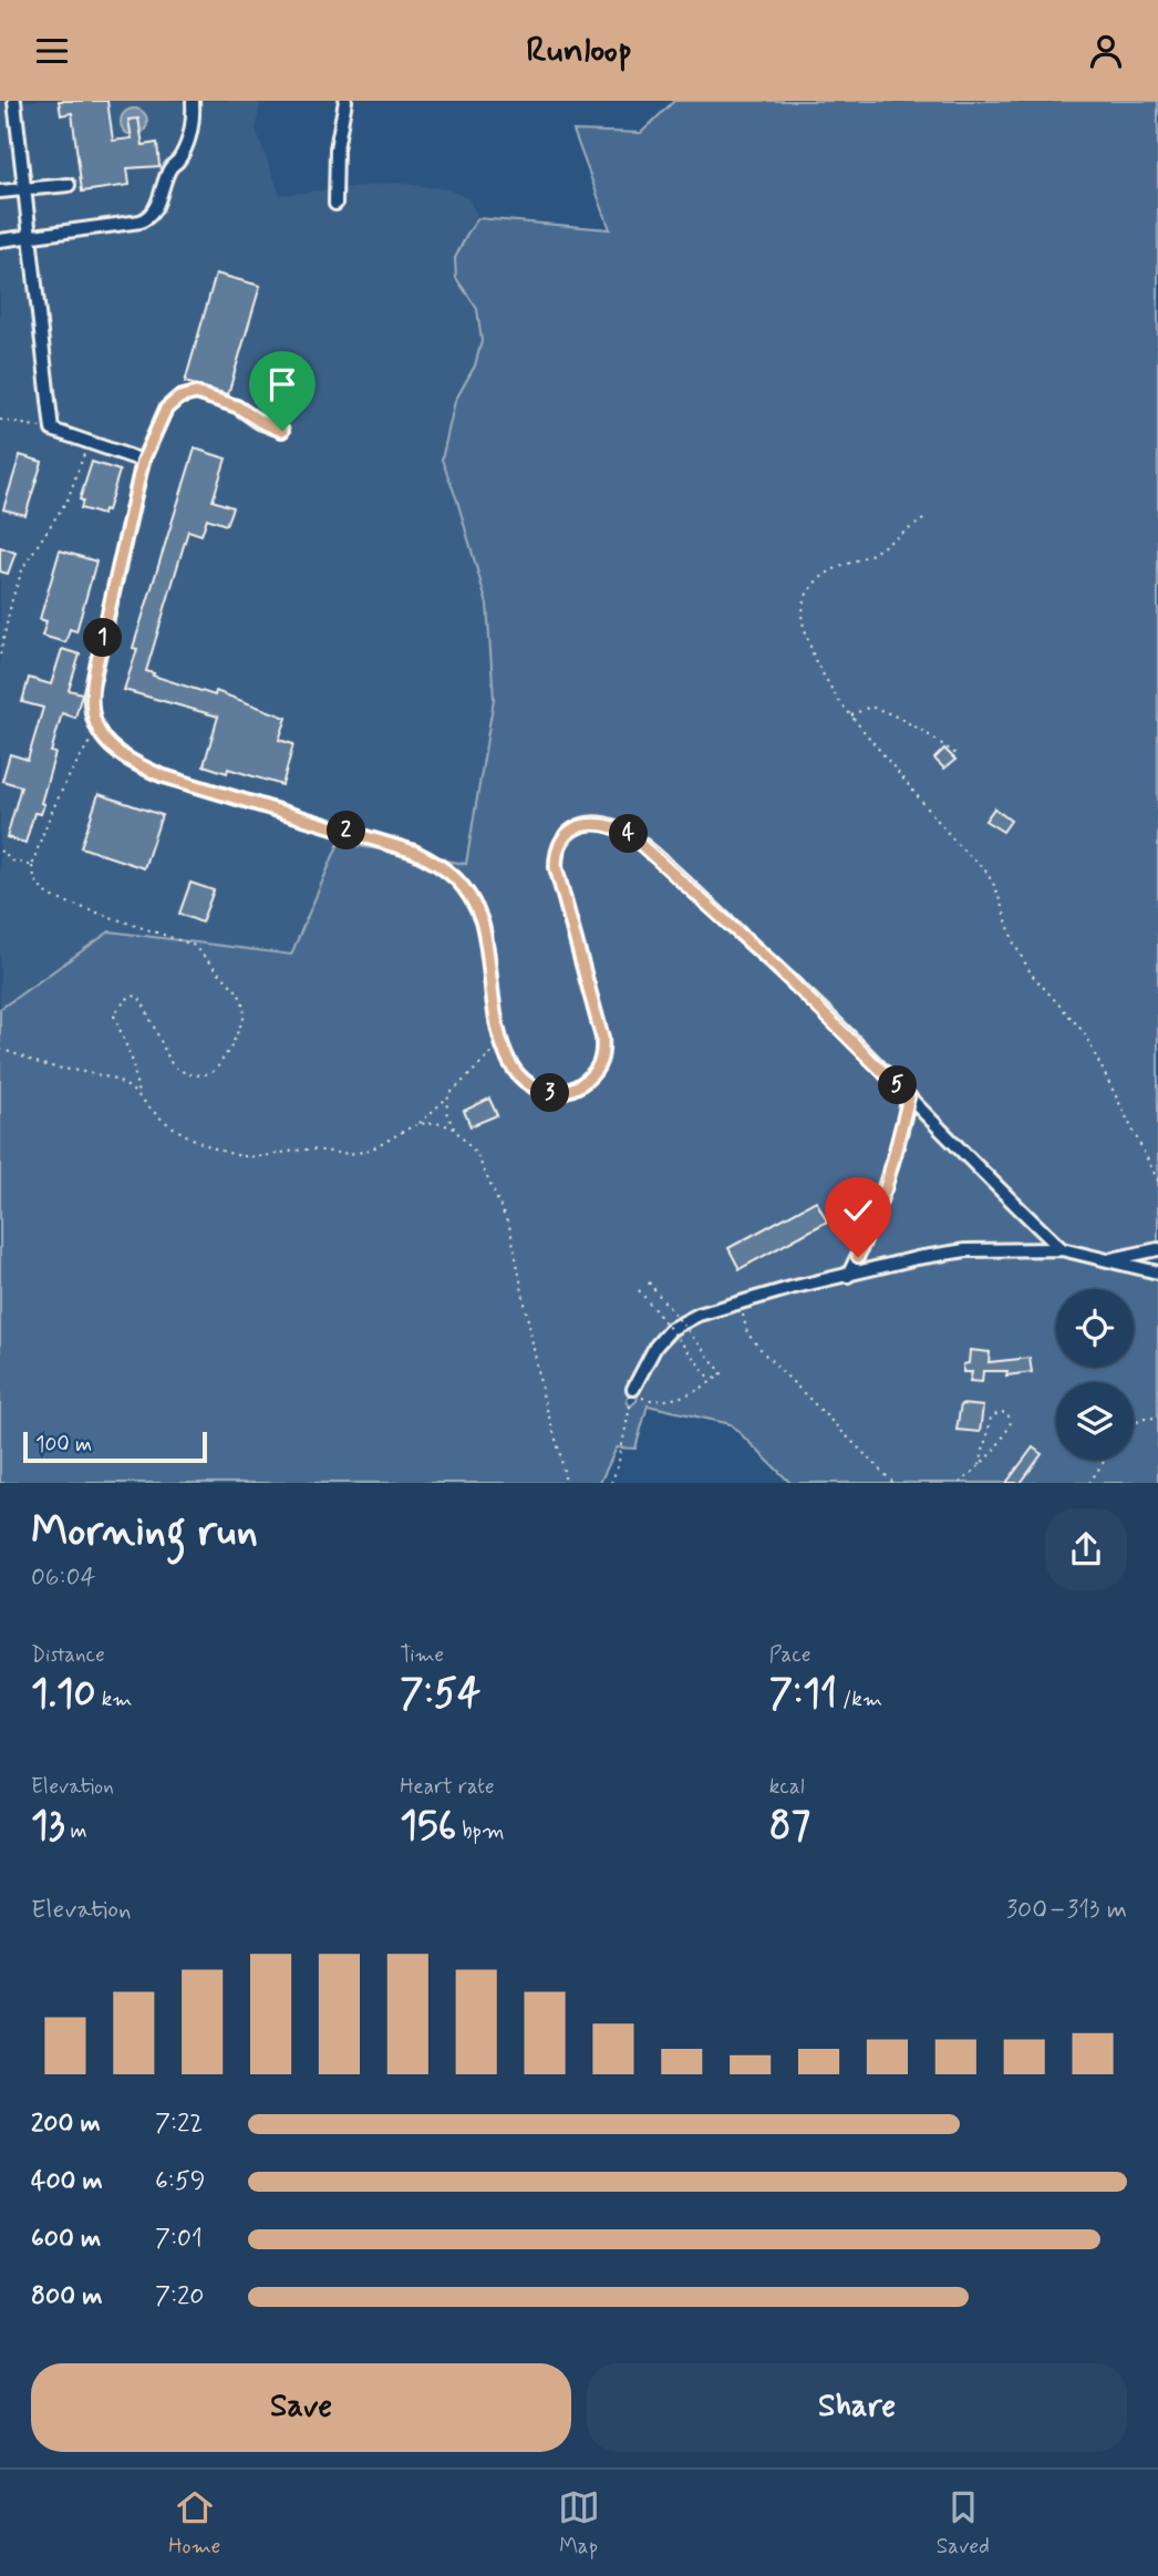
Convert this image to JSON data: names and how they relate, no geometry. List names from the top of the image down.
{
  "scale_bar": "100 m",
  "page": {
    "header": "Runloop",
    "pins": [
      "1",
      "2",
      "4",
      "5",
      "3"
    ],
    "scale": "100 m",
    "heading": ["Morning run", "06:04"],
    "stats": [
      ["Distance", "1.10 km"],
      ["Time", "7:54"],
      ["Pace", "7:11 /km"],
      ["Elevation", "13 m"],
      ["Heart rate", "156 bpm"],
      ["kcal", "87"]
    ],
    "chart": ["Elevation", "300–313 m"],
    "list": [
      {
        "name": "200 m",
        "note": "7:22"
      },
      {
        "name": "400 m",
        "note": "6:59"
      },
      {
        "name": "600 m",
        "note": "7:01"
      },
      {
        "name": "800 m",
        "note": "7:20"
      }
    ],
    "buttons": ["Save", "Share"],
    "tabs": ["Home", "Map", "Saved"]
  }
}
